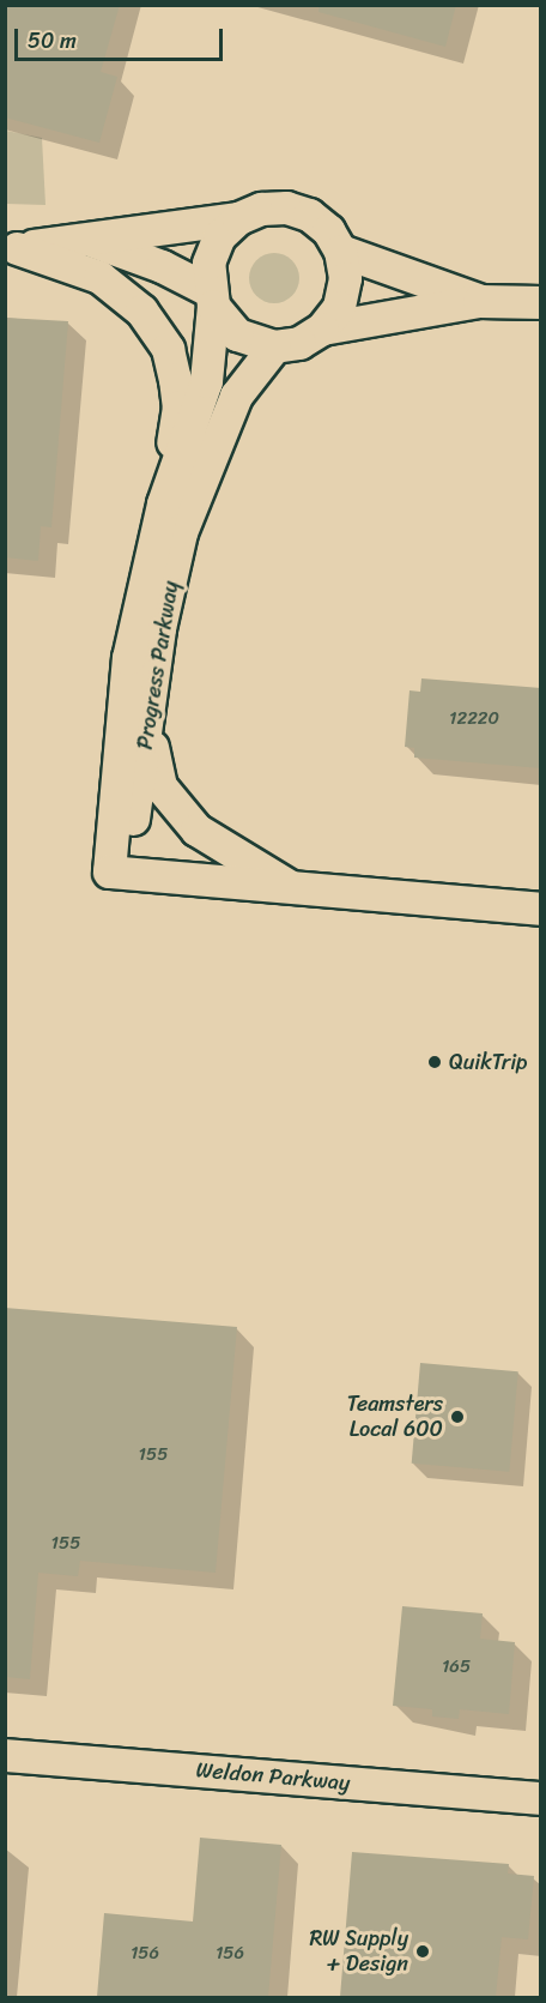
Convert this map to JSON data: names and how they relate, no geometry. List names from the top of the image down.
{
  "streets": {
    "street": ["Progress Parkway", "Weldon Parkway"]
  },
  "places": ["QuikTrip", "Teamsters Local 600", "RW Supply + Design"],
  "house_numbers": [
    "12220",
    "155",
    "155",
    "165",
    "156",
    "156"
  ],
  "scale_bar": "50 m"
}
